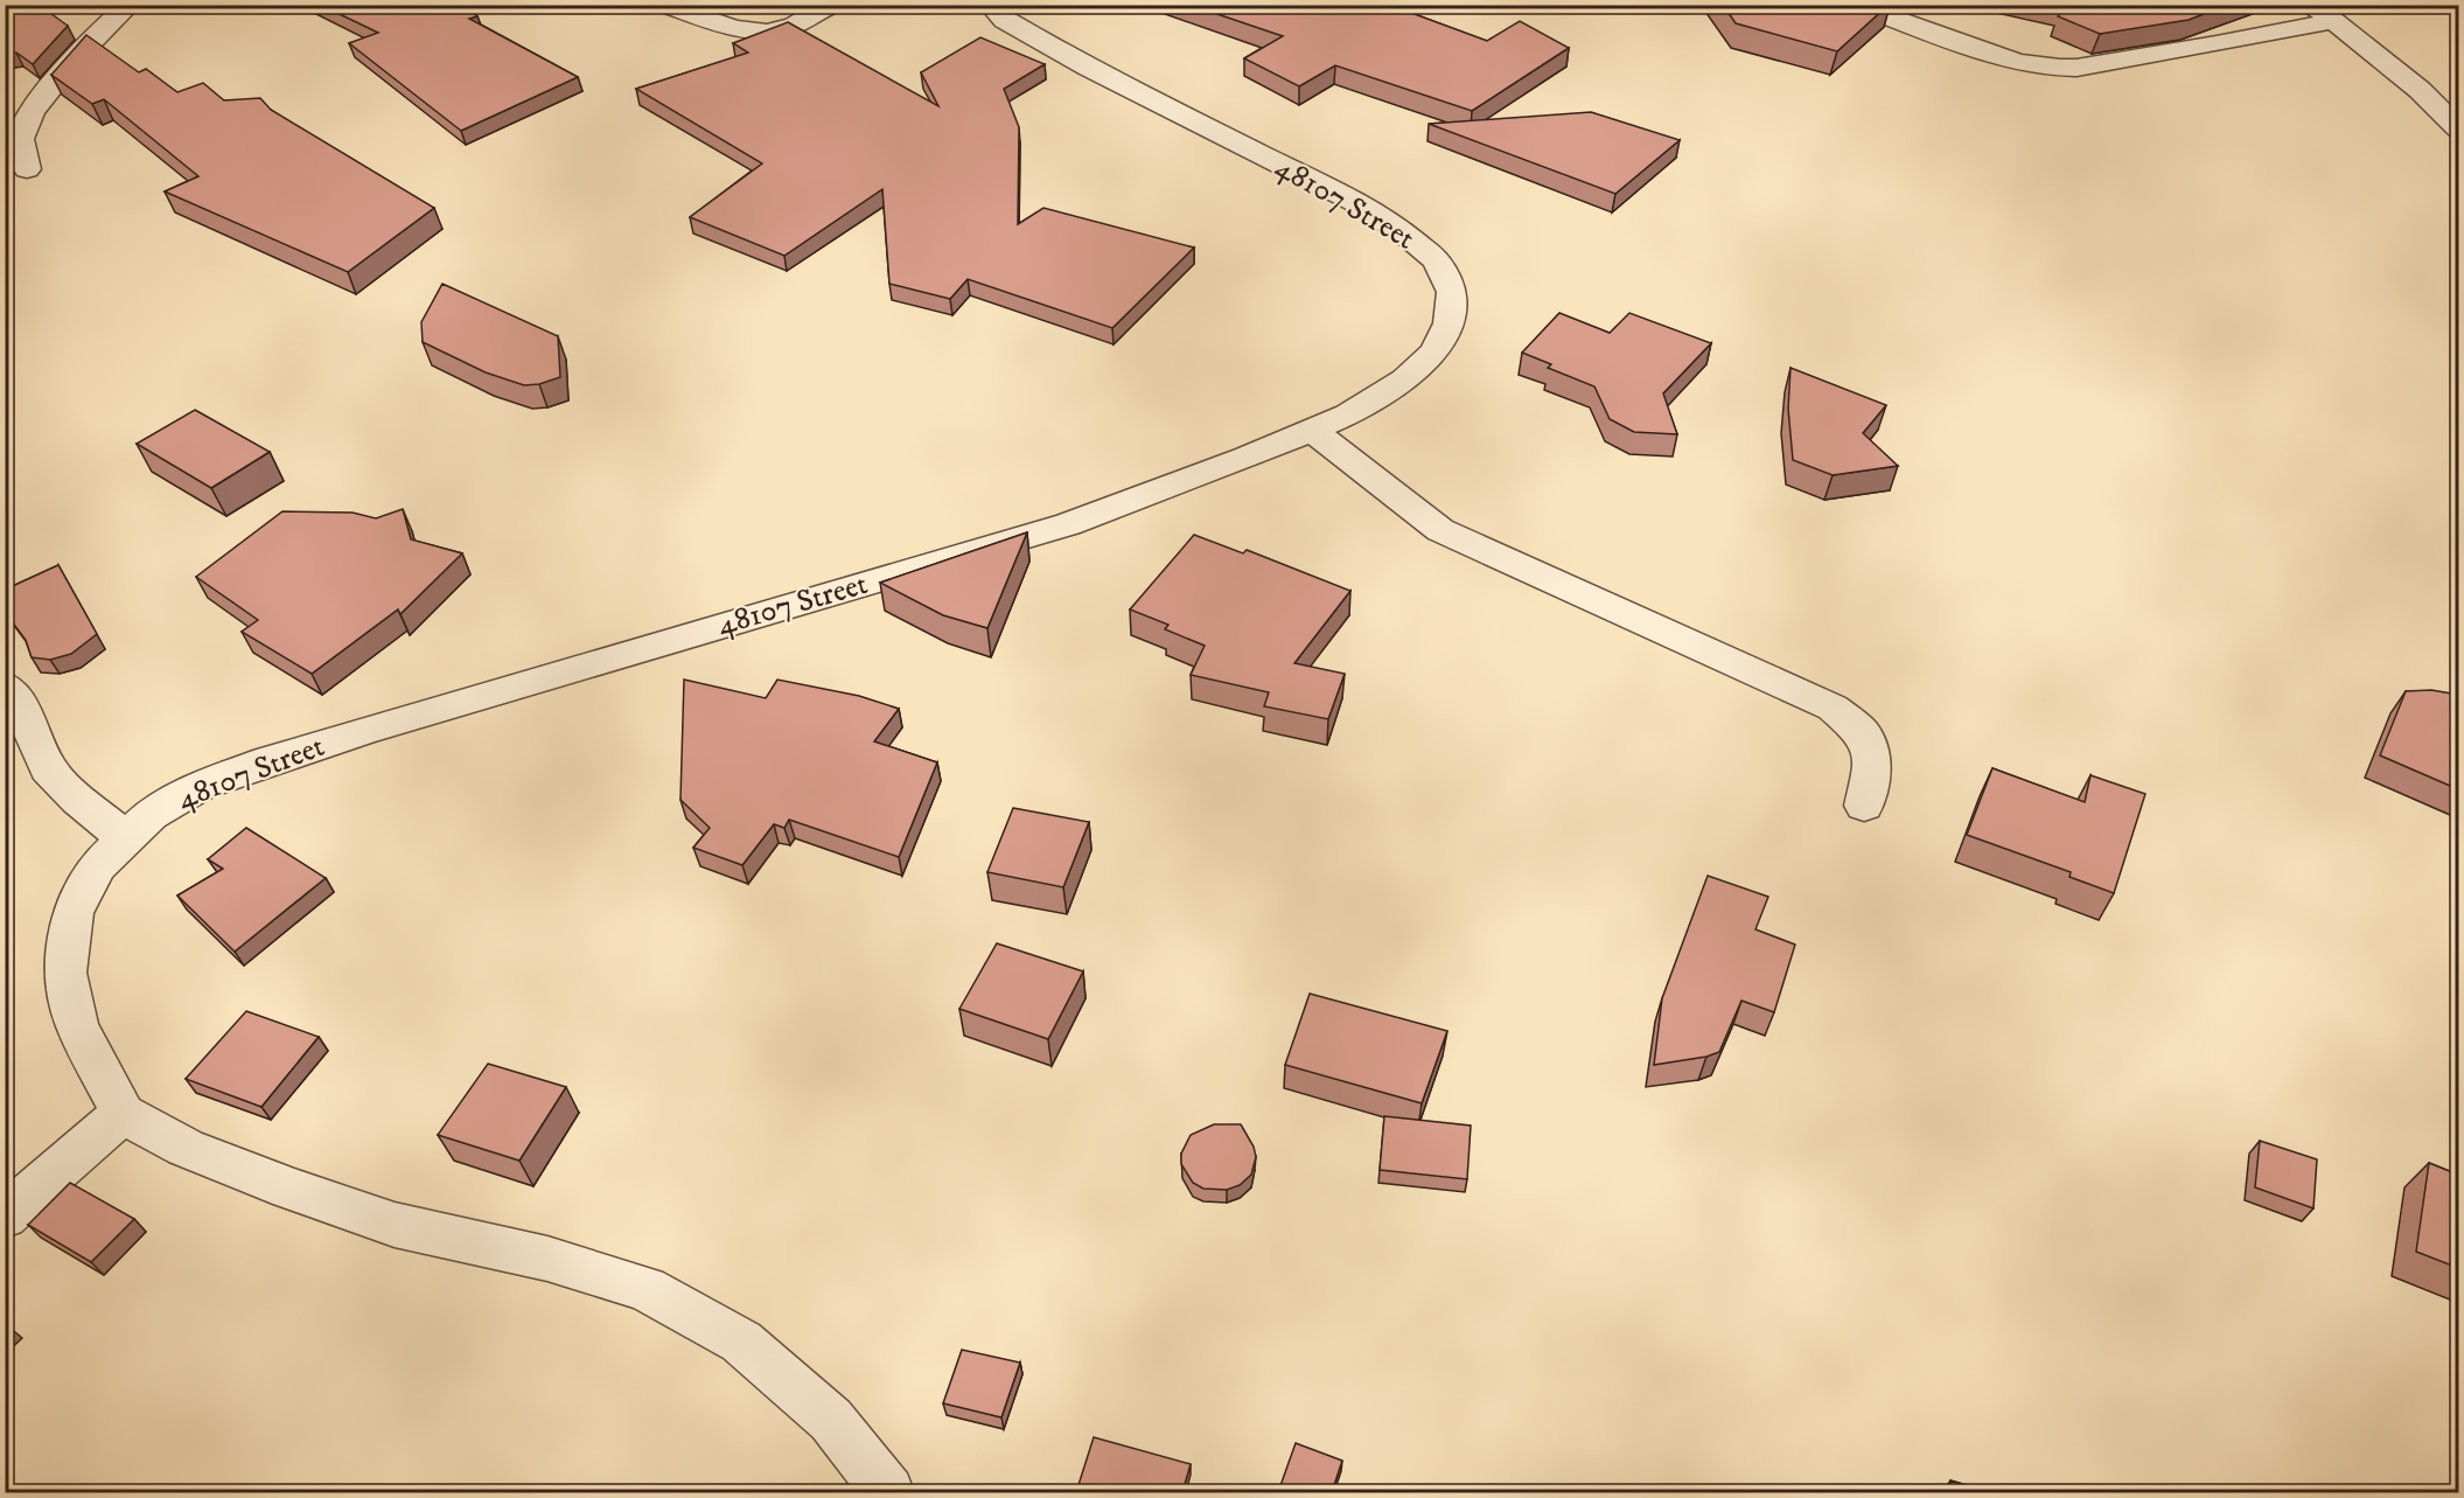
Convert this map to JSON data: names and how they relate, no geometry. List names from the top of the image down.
{
  "streets": {
    "street": ["48107 Street"]
  }
}
